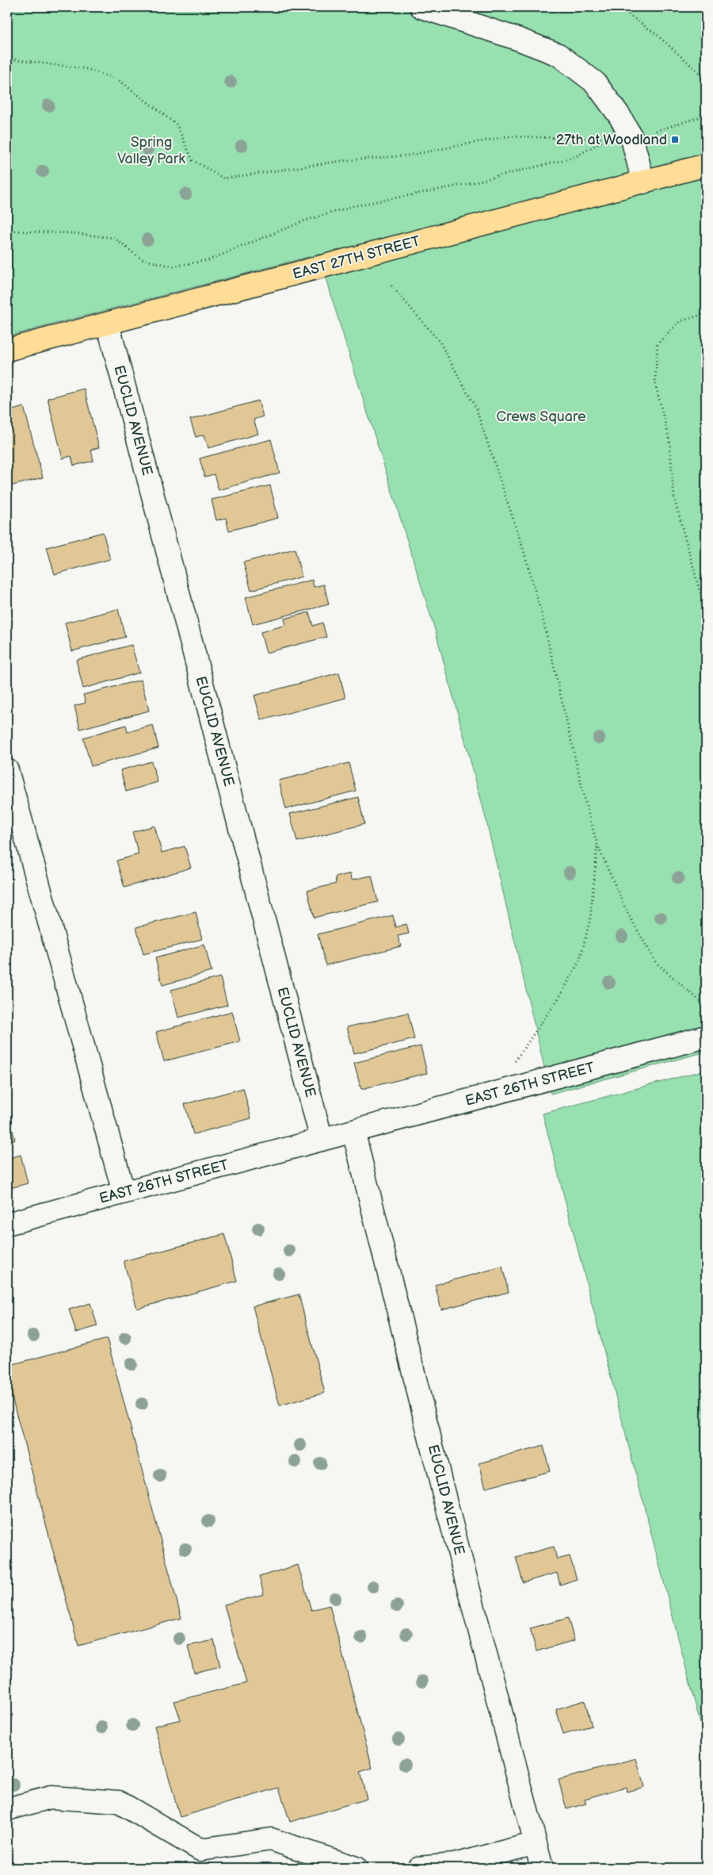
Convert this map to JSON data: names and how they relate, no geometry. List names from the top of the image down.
{
  "streets": {
    "main road": ["EAST 27TH STREET"],
    "street": ["EUCLID AVENUE", "EAST 26TH STREET"]
  },
  "crossings": [
    ["EAST 27TH STREET", "EUCLID AVENUE"],
    ["EUCLID AVENUE", "EAST 26TH STREET"]
  ],
  "parks": ["Spring Valley Park", "Crews Square"],
  "places": {
    "transit": ["27th at Woodland"]
  }
}
